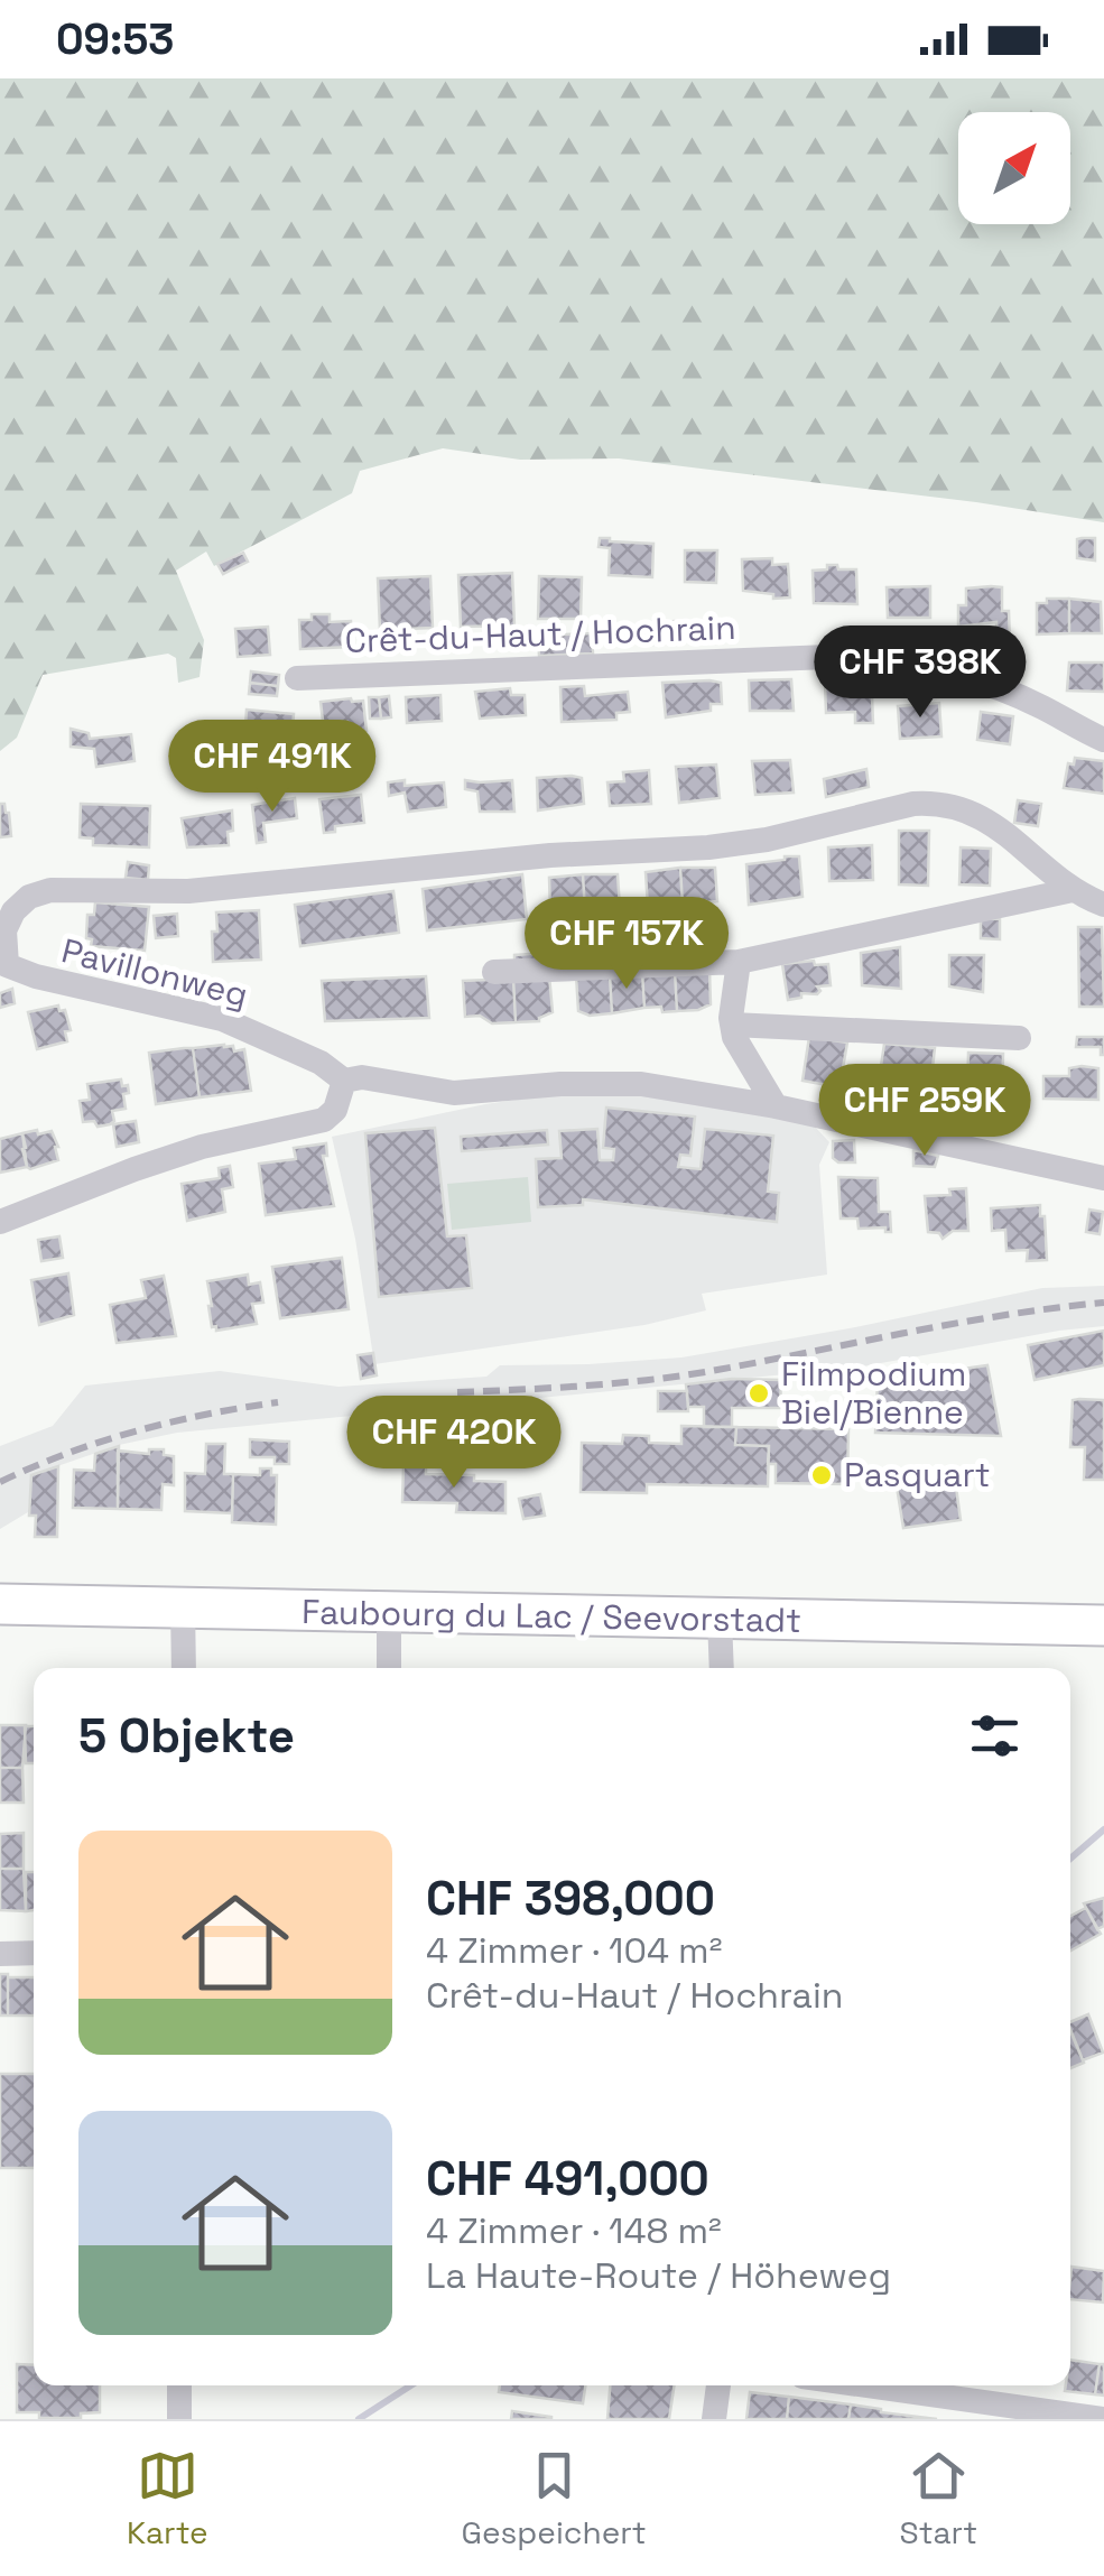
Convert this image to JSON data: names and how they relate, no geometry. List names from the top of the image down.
{
  "streets": {
    "main road": ["Faubourg du Lac / Seevorstadt"],
    "street": ["Crêt-du-Haut / Hochrain", "Pavillonweg"]
  },
  "places": ["Filmpodium Biel/Bienne", "Pasquart"],
  "north": "top right",
  "page": {
    "status": "09:53",
    "price": [
      "CHF 398K",
      "CHF 491K",
      "CHF 157K",
      "CHF 259K",
      "CHF 420K"
    ],
    "heading": "5 Objekte",
    "list": [
      {
        "name": "CHF 398,000",
        "note": "4 Zimmer · 104 m² · Crêt-du-Haut / Hochrain"
      },
      {
        "name": "CHF 491,000",
        "note": "4 Zimmer · 148 m² · La Haute-Route / Höheweg"
      }
    ],
    "tabs": ["Karte", "Gespeichert", "Start"]
  }
}
